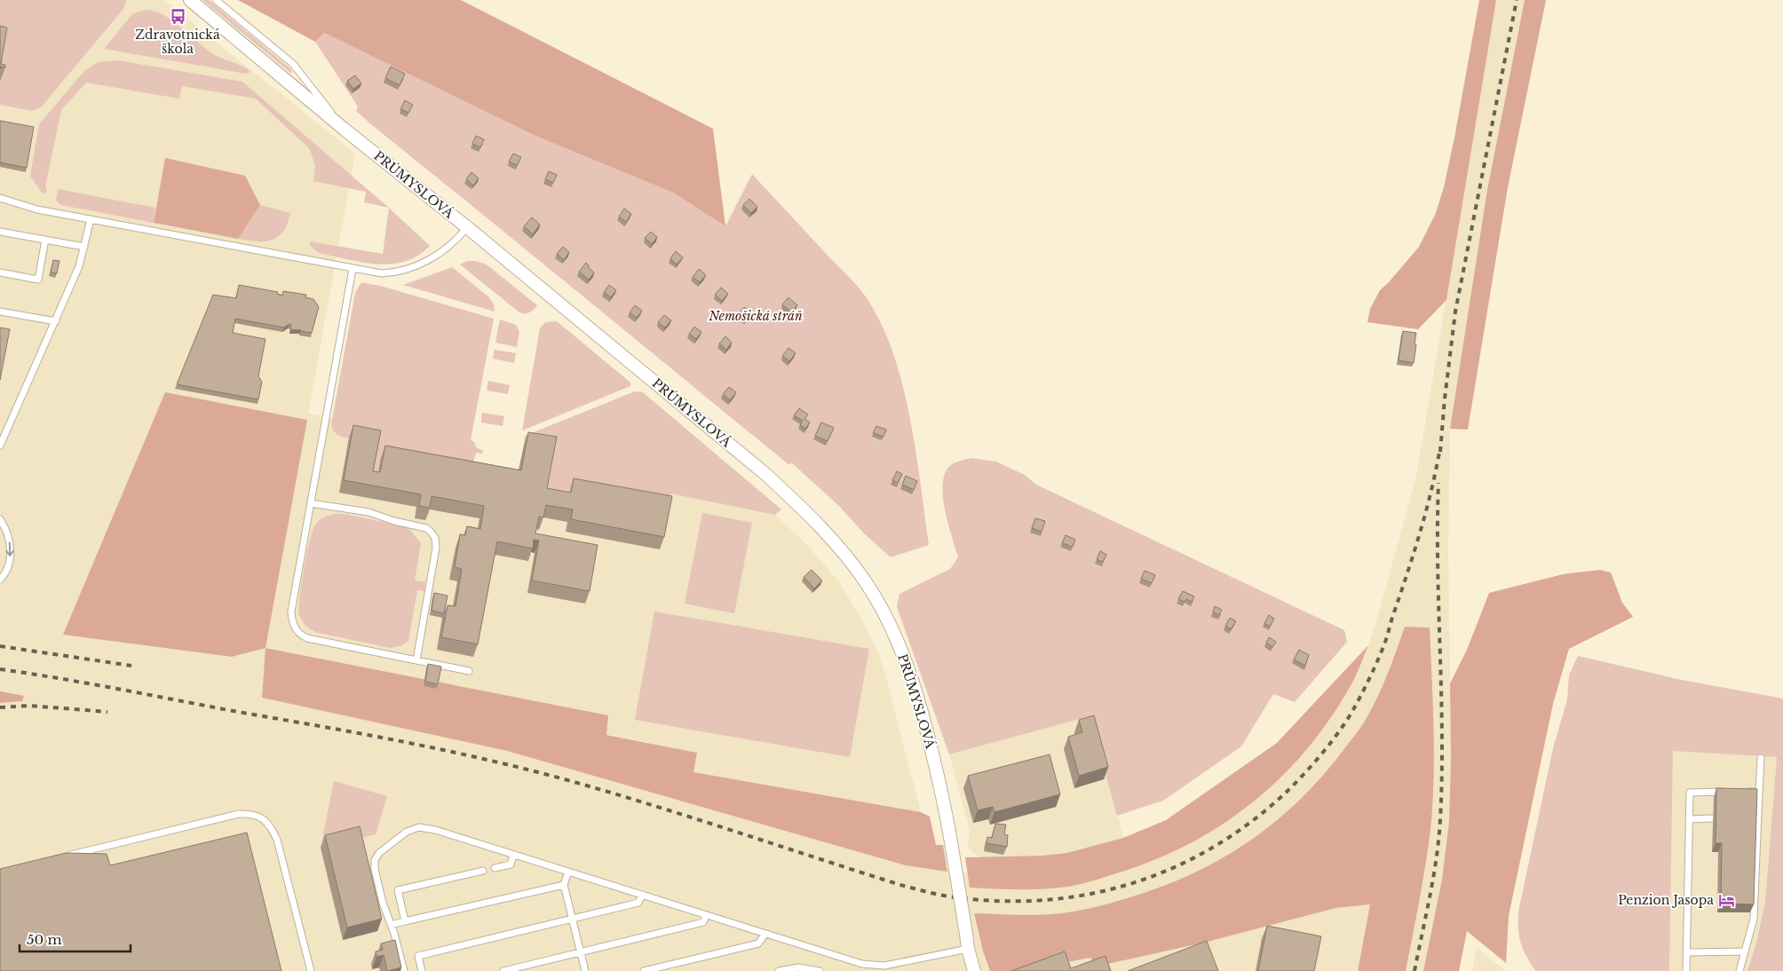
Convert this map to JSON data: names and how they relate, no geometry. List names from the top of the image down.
{
  "streets": {
    "street": ["PRŮMYSLOVÁ"]
  },
  "parks": ["Nemošická stráň"],
  "places": {
    "bus stop": ["Zdravotnická škola"],
    "hotel": ["Penzion Jasopa"]
  },
  "scale_bar": "50 m"
}
